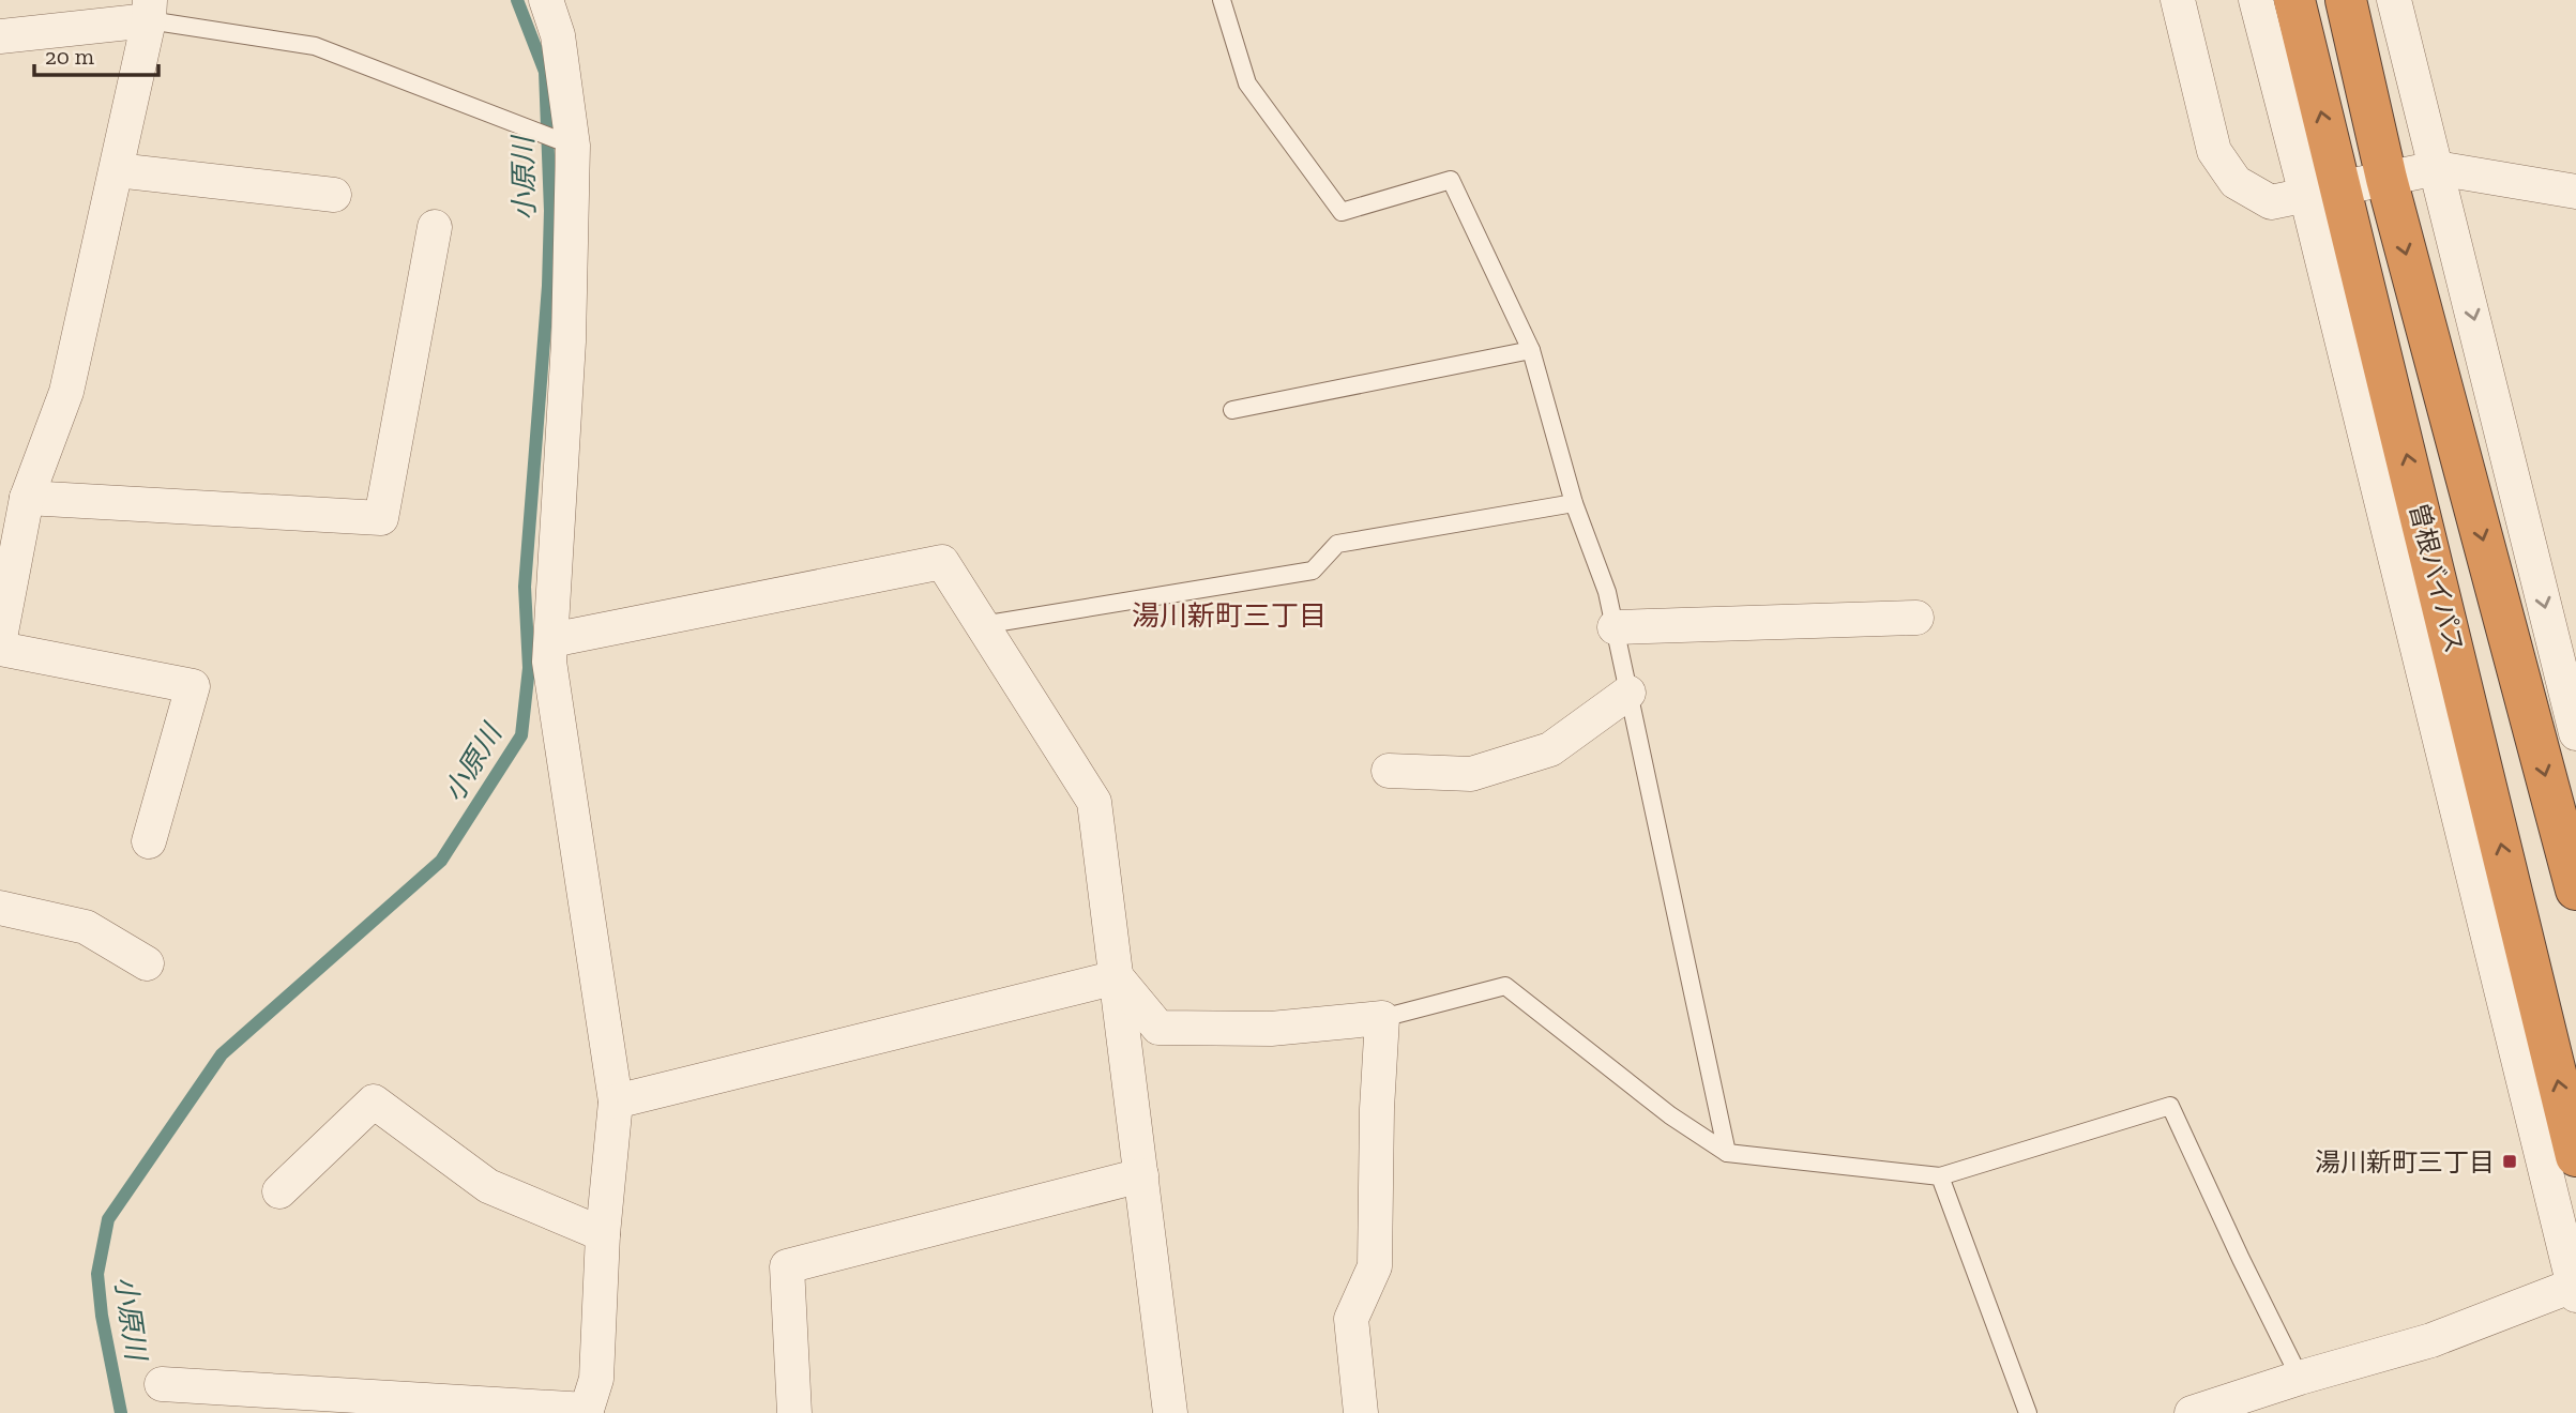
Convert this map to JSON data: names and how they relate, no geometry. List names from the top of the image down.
{
  "streets": {
    "highway": ["曽根バイパス"]
  },
  "districts": ["湯川新町三丁目"],
  "water": ["小原川"],
  "places": {
    "transit": ["湯川新町三丁目"]
  },
  "scale_bar": "20 m"
}
